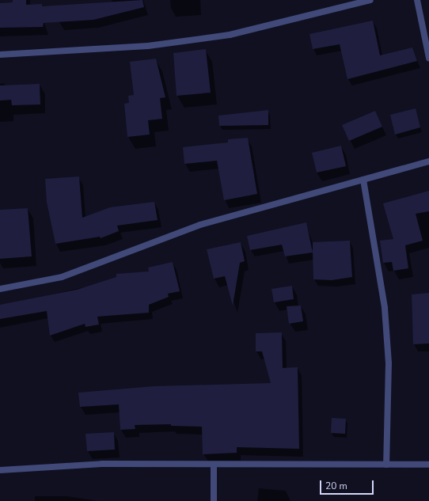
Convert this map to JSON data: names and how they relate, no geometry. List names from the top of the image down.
{
  "scale_bar": "20 m"
}
